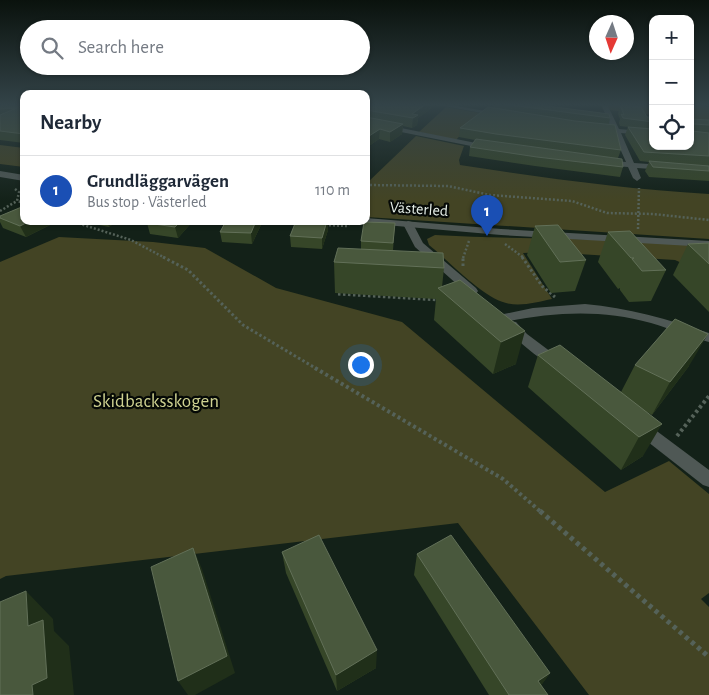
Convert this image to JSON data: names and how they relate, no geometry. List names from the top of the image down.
{
  "streets": {
    "street": ["Västerled"]
  },
  "parks": ["Skidbacksskogen"],
  "north": "bottom",
  "page": {
    "map_buttons": ["+", "−"],
    "search": "Search here",
    "heading": "Nearby",
    "list": [
      {
        "mark": "1",
        "name": "Grundläggarvägen",
        "note": "Bus stop · Västerled",
        "value": "110 m"
      }
    ],
    "pins": "1"
  }
}
